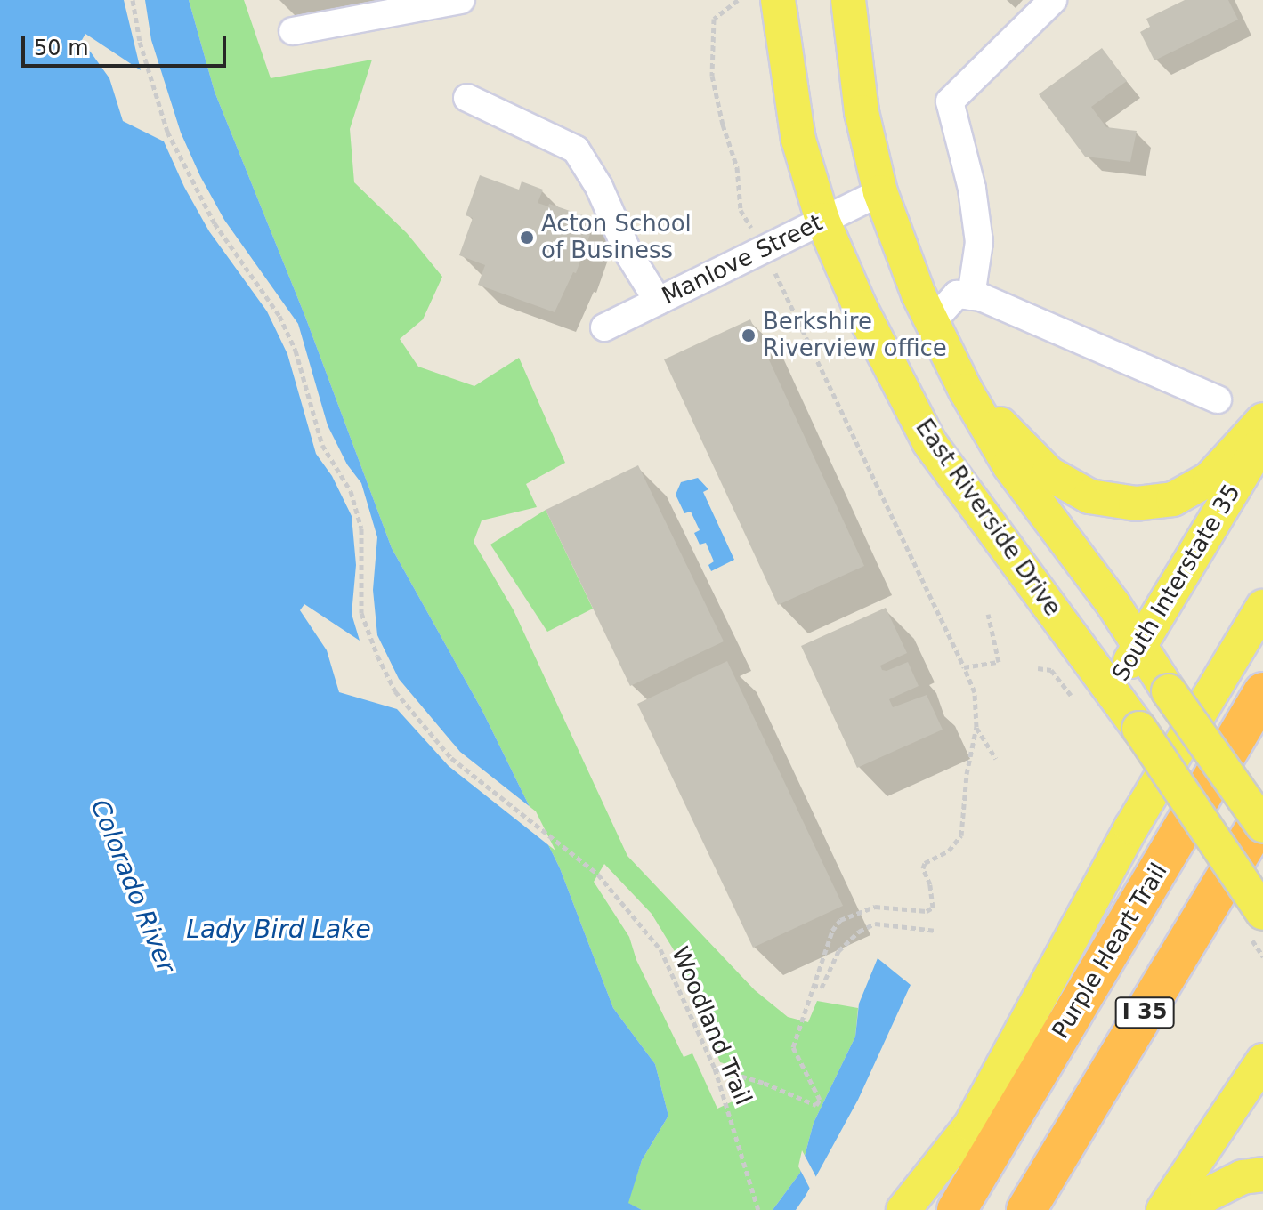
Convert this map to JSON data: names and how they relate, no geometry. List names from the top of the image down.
{
  "streets": {
    "highway": ["Purple Heart Trail", "I 35"],
    "main road": ["East Riverside Drive", "South Interstate 35"],
    "street": ["Manlove Street"],
    "path": ["Woodland Trail"]
  },
  "crossings": [
    ["Manlove Street", "East Riverside Drive"],
    ["East Riverside Drive", "South Interstate 35"]
  ],
  "water": ["Colorado River", "Lady Bird Lake"],
  "places": ["Acton School of Business", "Berkshire Riverview office"],
  "scale_bar": "50 m"
}
